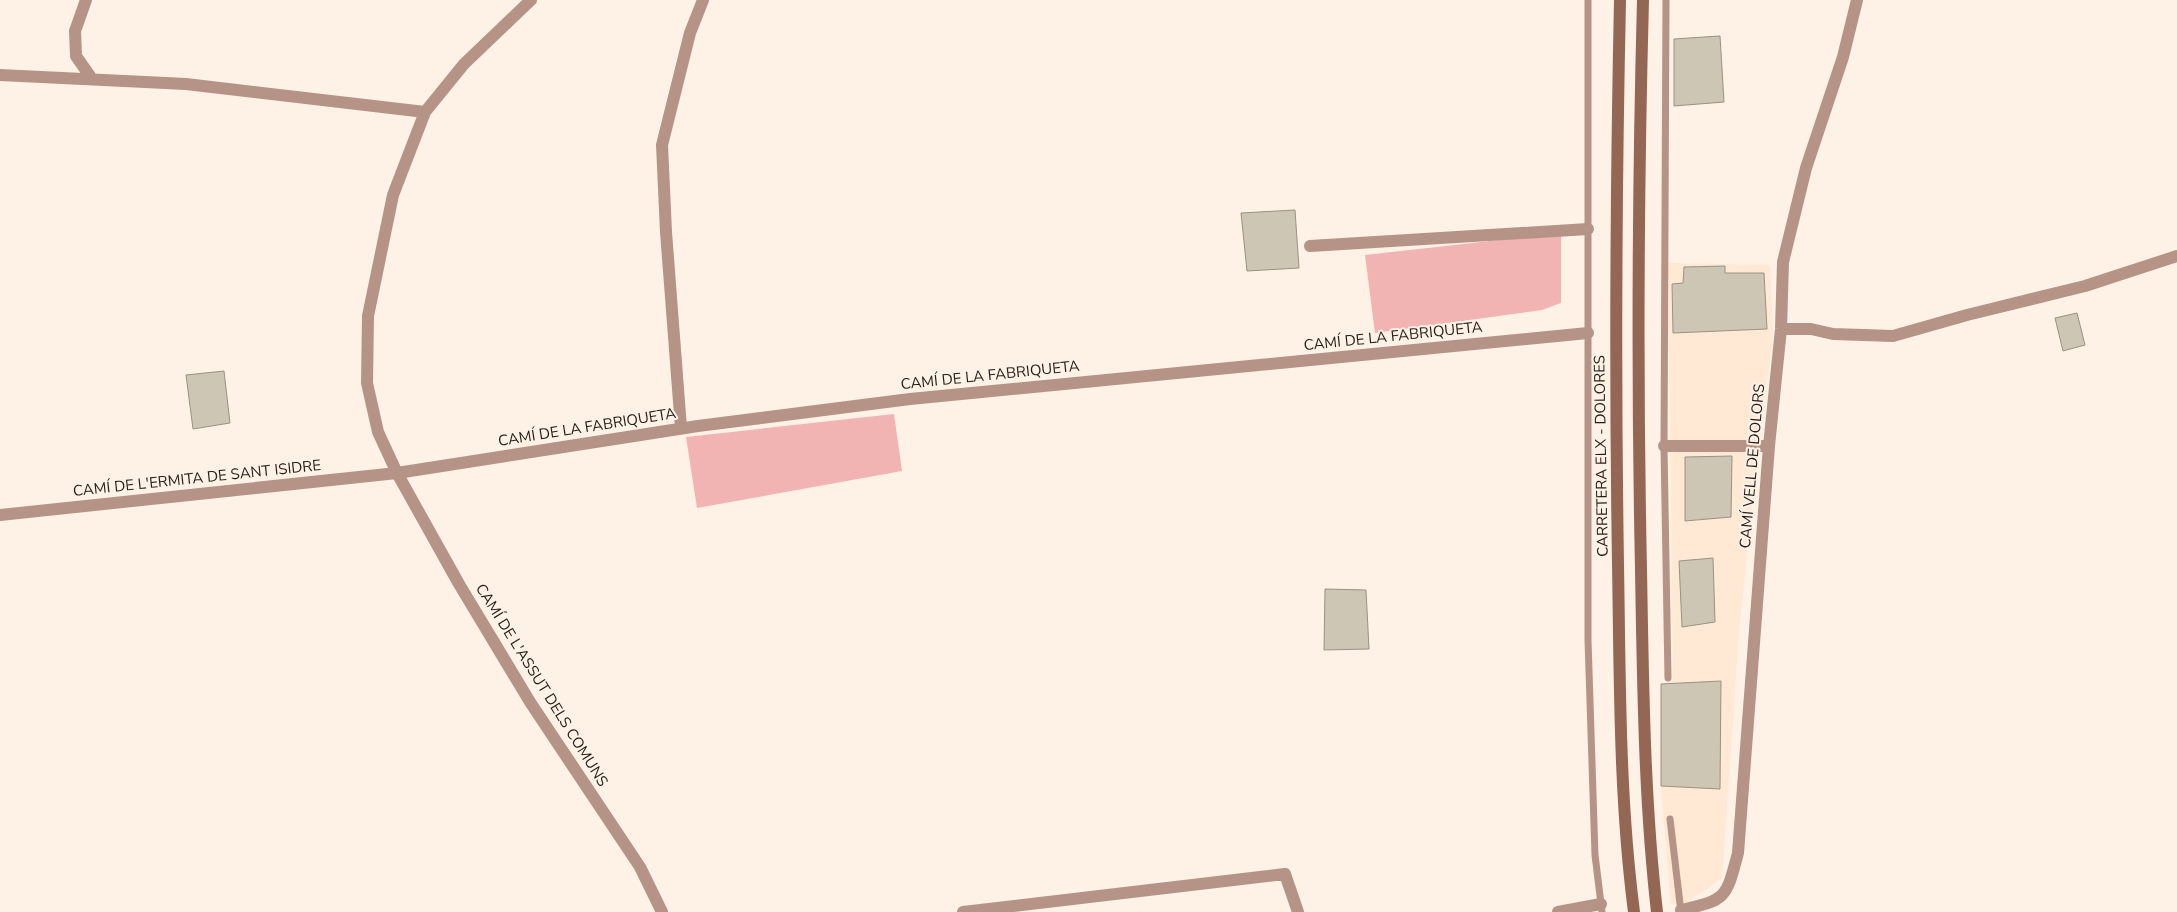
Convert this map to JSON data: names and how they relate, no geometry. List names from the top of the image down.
{
  "streets": {
    "main road": ["CARRETERA ELX - DOLORES"],
    "street": [
      "CAMÍ DE LA FABRIQUETA",
      "CAMÍ VELL DE DOLORS",
      "CAMÍ DE L'ERMITA DE SANT ISIDRE",
      "CAMÍ DE L'ASSUT DELS COMUNS"
    ]
  },
  "crossings": [
    ["CAMÍ DE LA FABRIQUETA", "CAMÍ DE L'ERMITA DE SANT ISIDRE"],
    ["CAMÍ DE LA FABRIQUETA", "CAMÍ DE L'ASSUT DELS COMUNS"],
    ["CAMÍ DE L'ERMITA DE SANT ISIDRE", "CAMÍ DE L'ASSUT DELS COMUNS"]
  ]
}
